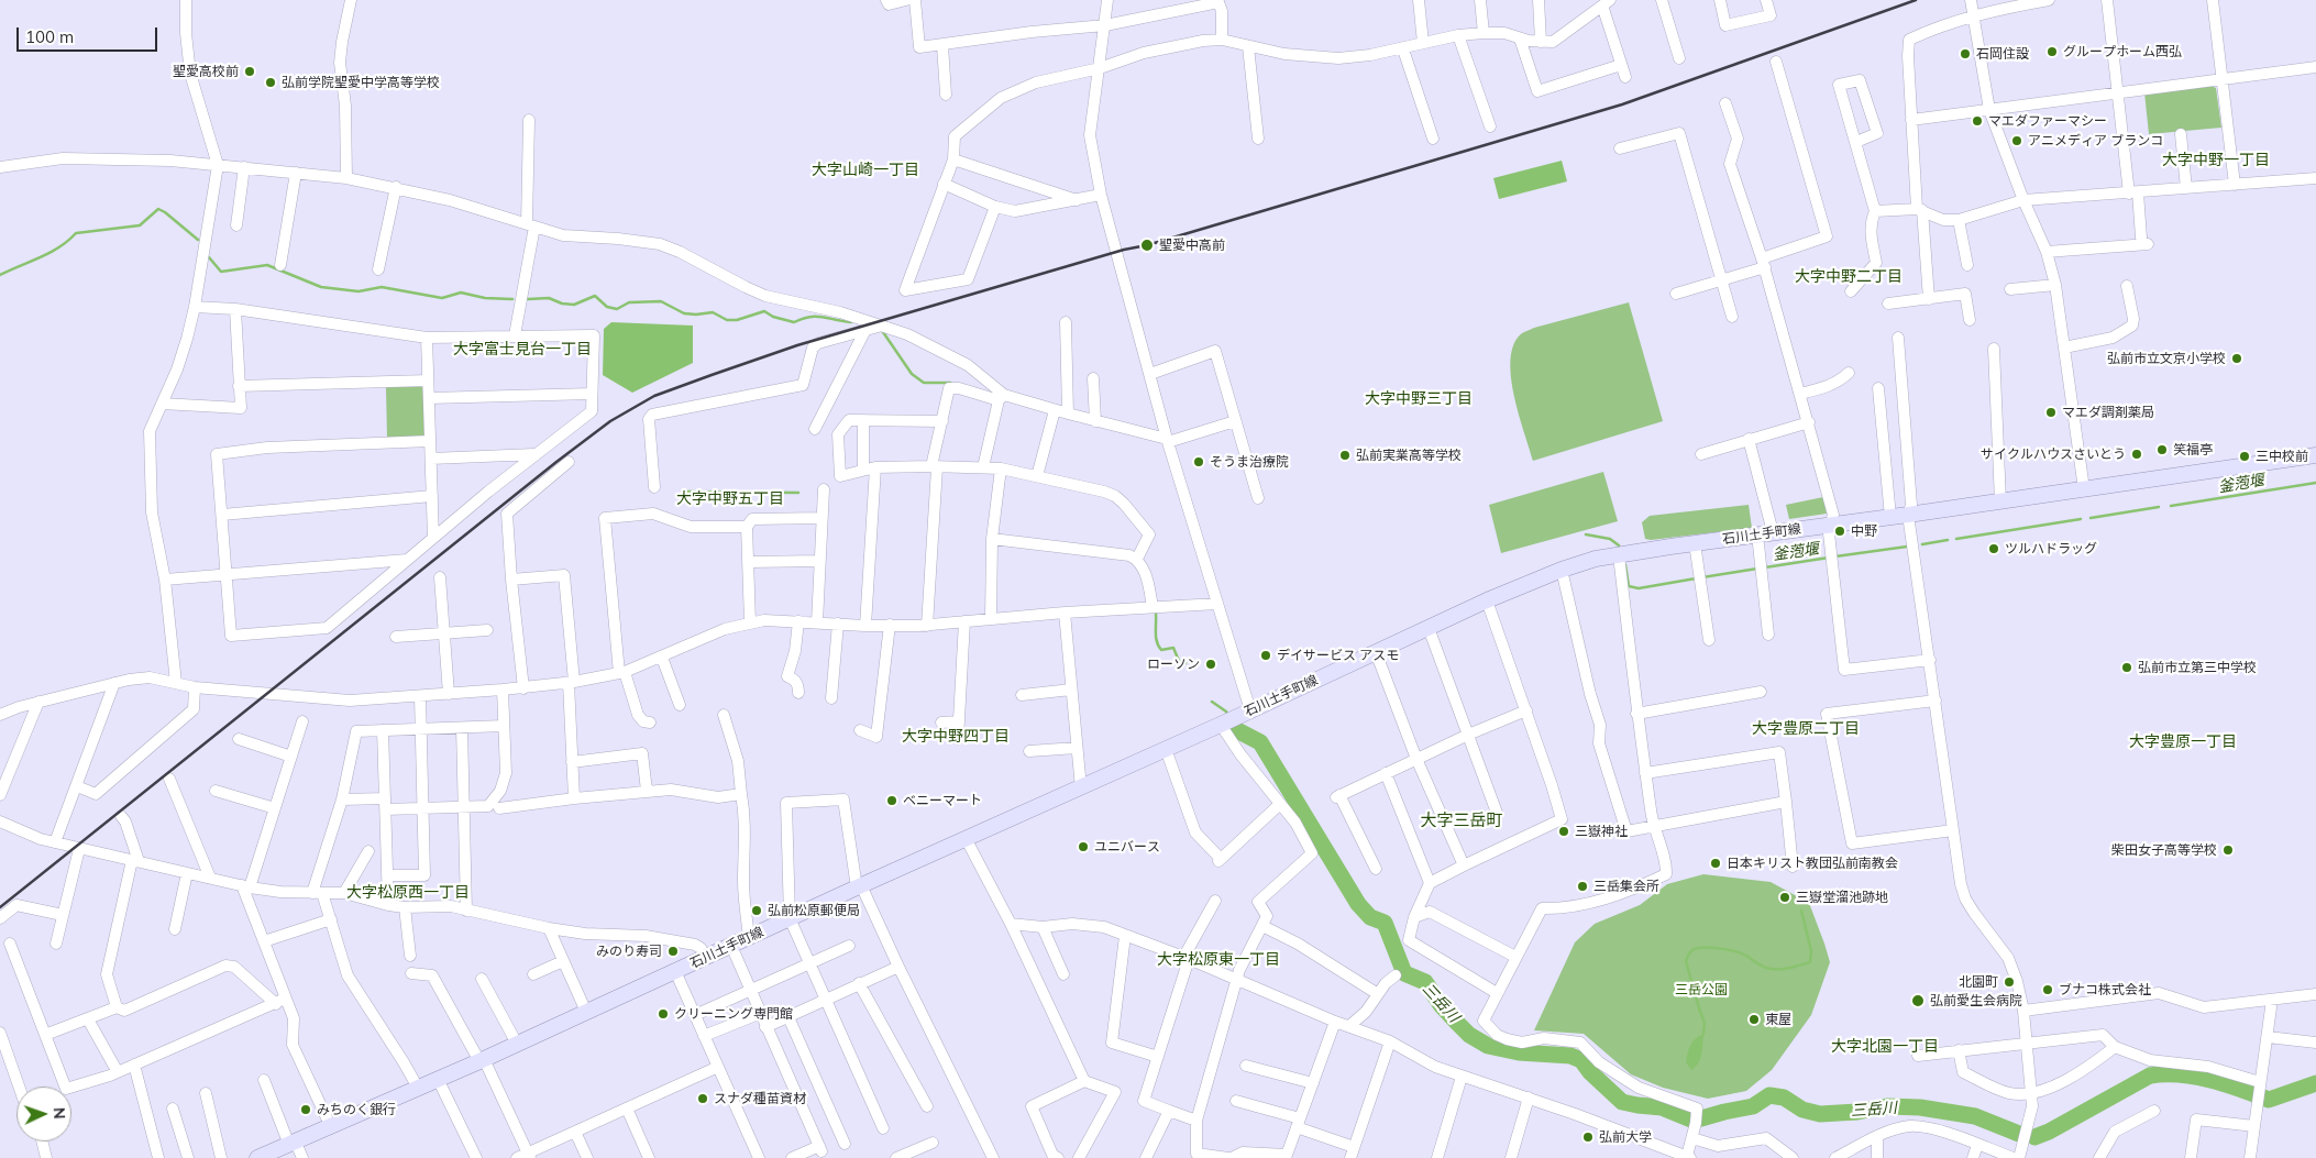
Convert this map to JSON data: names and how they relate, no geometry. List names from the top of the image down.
{
  "streets": {
    "main road": ["石川土手町線"]
  },
  "districts": [
    "大字中野一丁目",
    "大字山崎一丁目",
    "大字中野二丁目",
    "大字富士見台一丁目",
    "大字中野三丁目",
    "大字中野五丁目",
    "大字豊原二丁目",
    "大字中野四丁目",
    "大字豊原一丁目",
    "大字三岳町",
    "大字松原西一丁目",
    "大字松原東一丁目",
    "大字北園一丁目"
  ],
  "water": ["釜萢堰", "三岳川"],
  "parks": ["三岳公園"],
  "places": [
    "グループホーム西弘",
    "石岡住設",
    "聖愛高校前",
    "弘前学院聖愛中学高等学校",
    "マエダファーマシー",
    "アニメディア ブランコ",
    "聖愛中高前",
    "弘前市立文京小学校",
    "マエダ調剤薬局",
    "笑福亭",
    "サイクルハウスさいとう",
    "弘前実業高等学校",
    "三中校前",
    "そうま治療院",
    "中野",
    "ツルハドラッグ",
    "デイサービス アスモ",
    "ローソン",
    "弘前市立第三中学校",
    "ベニーマート",
    "三嶽神社",
    "ユニバース",
    "柴田女子高等学校",
    "日本キリスト教団弘前南教会",
    "三岳集会所",
    "三嶽堂溜池跡地",
    "弘前松原郵便局",
    "みのり寿司",
    "北園町",
    "ブナコ株式会社",
    "弘前愛生会病院",
    "クリーニング専門館",
    "東屋",
    "スナダ種苗資材",
    "みちのく銀行",
    "弘前大学"
  ],
  "scale_bar": "100 m",
  "north": "right"
}
